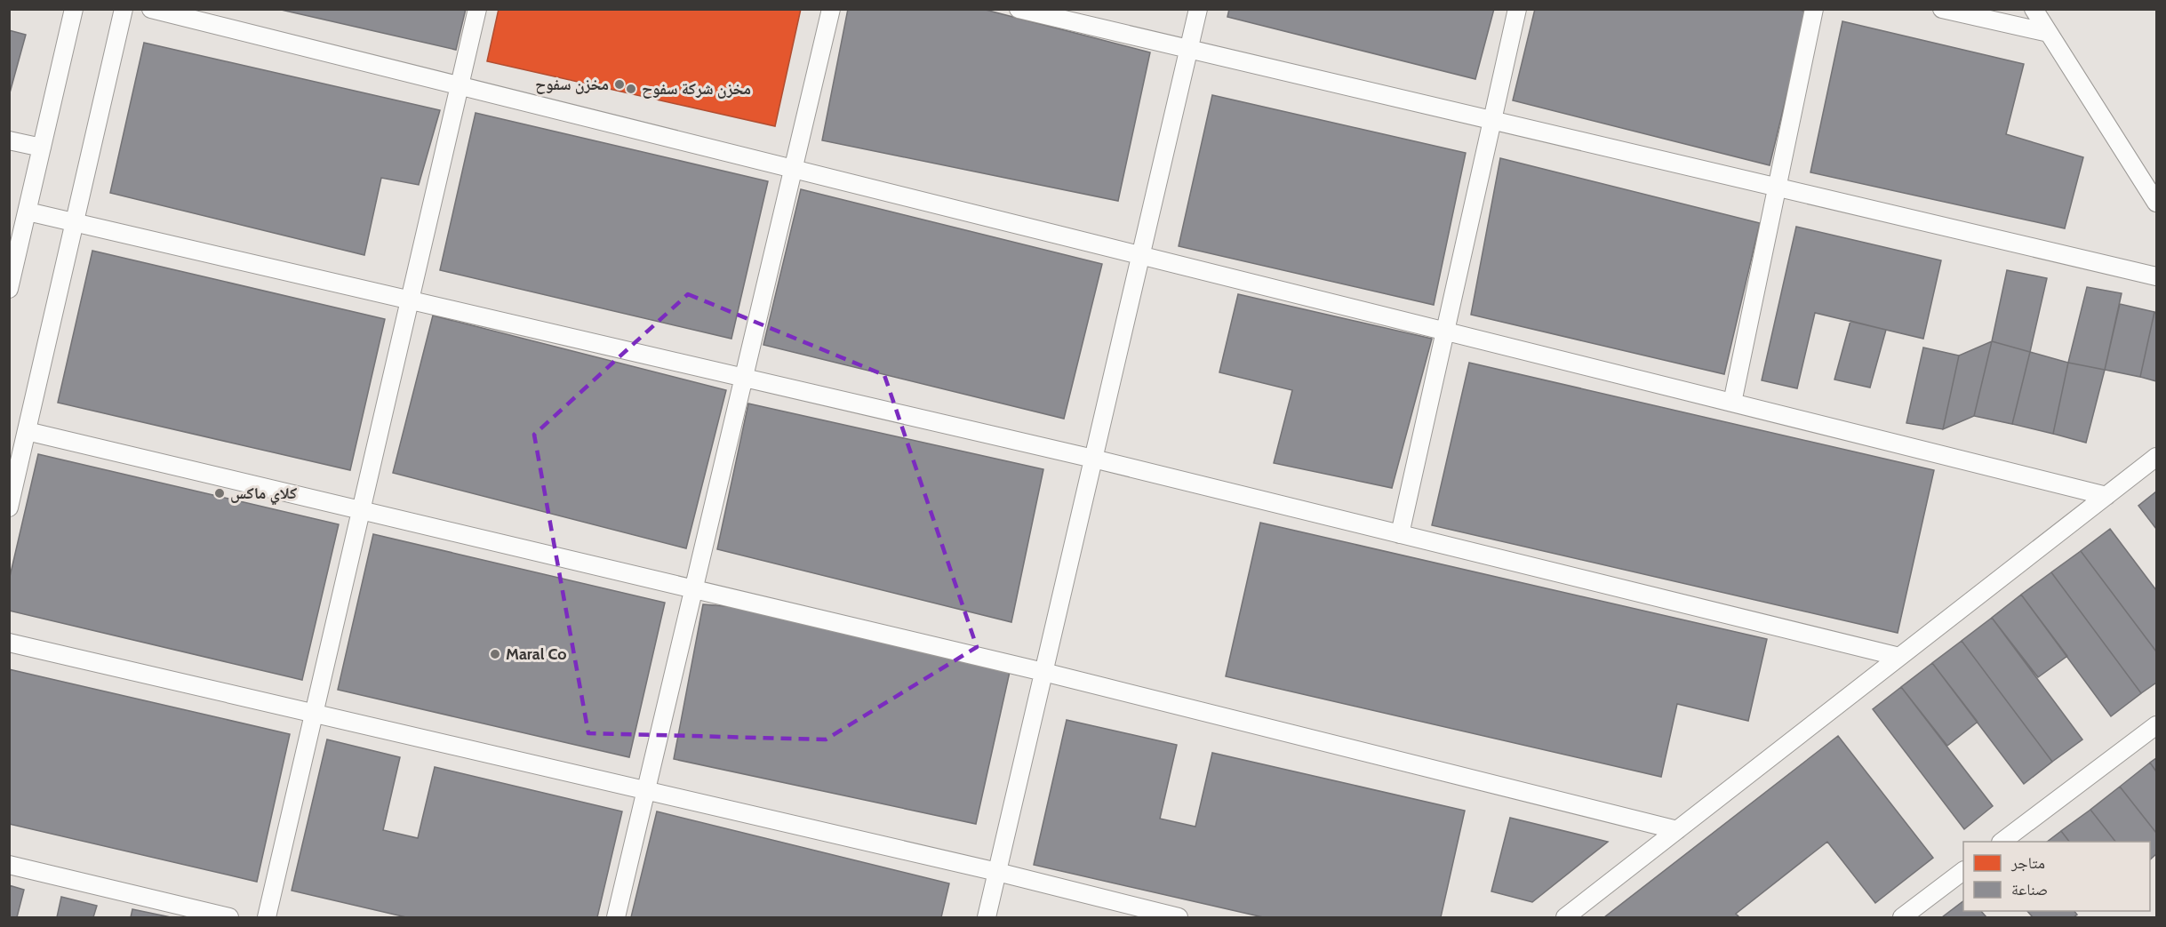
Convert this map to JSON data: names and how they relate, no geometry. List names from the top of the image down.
{
  "places": [
    "مخزن سفوح",
    "مخزن شركة سفوح",
    "كلاي ماكس",
    "Maral Co"
  ],
  "legend": ["متاجر", "صناعة"]
}
